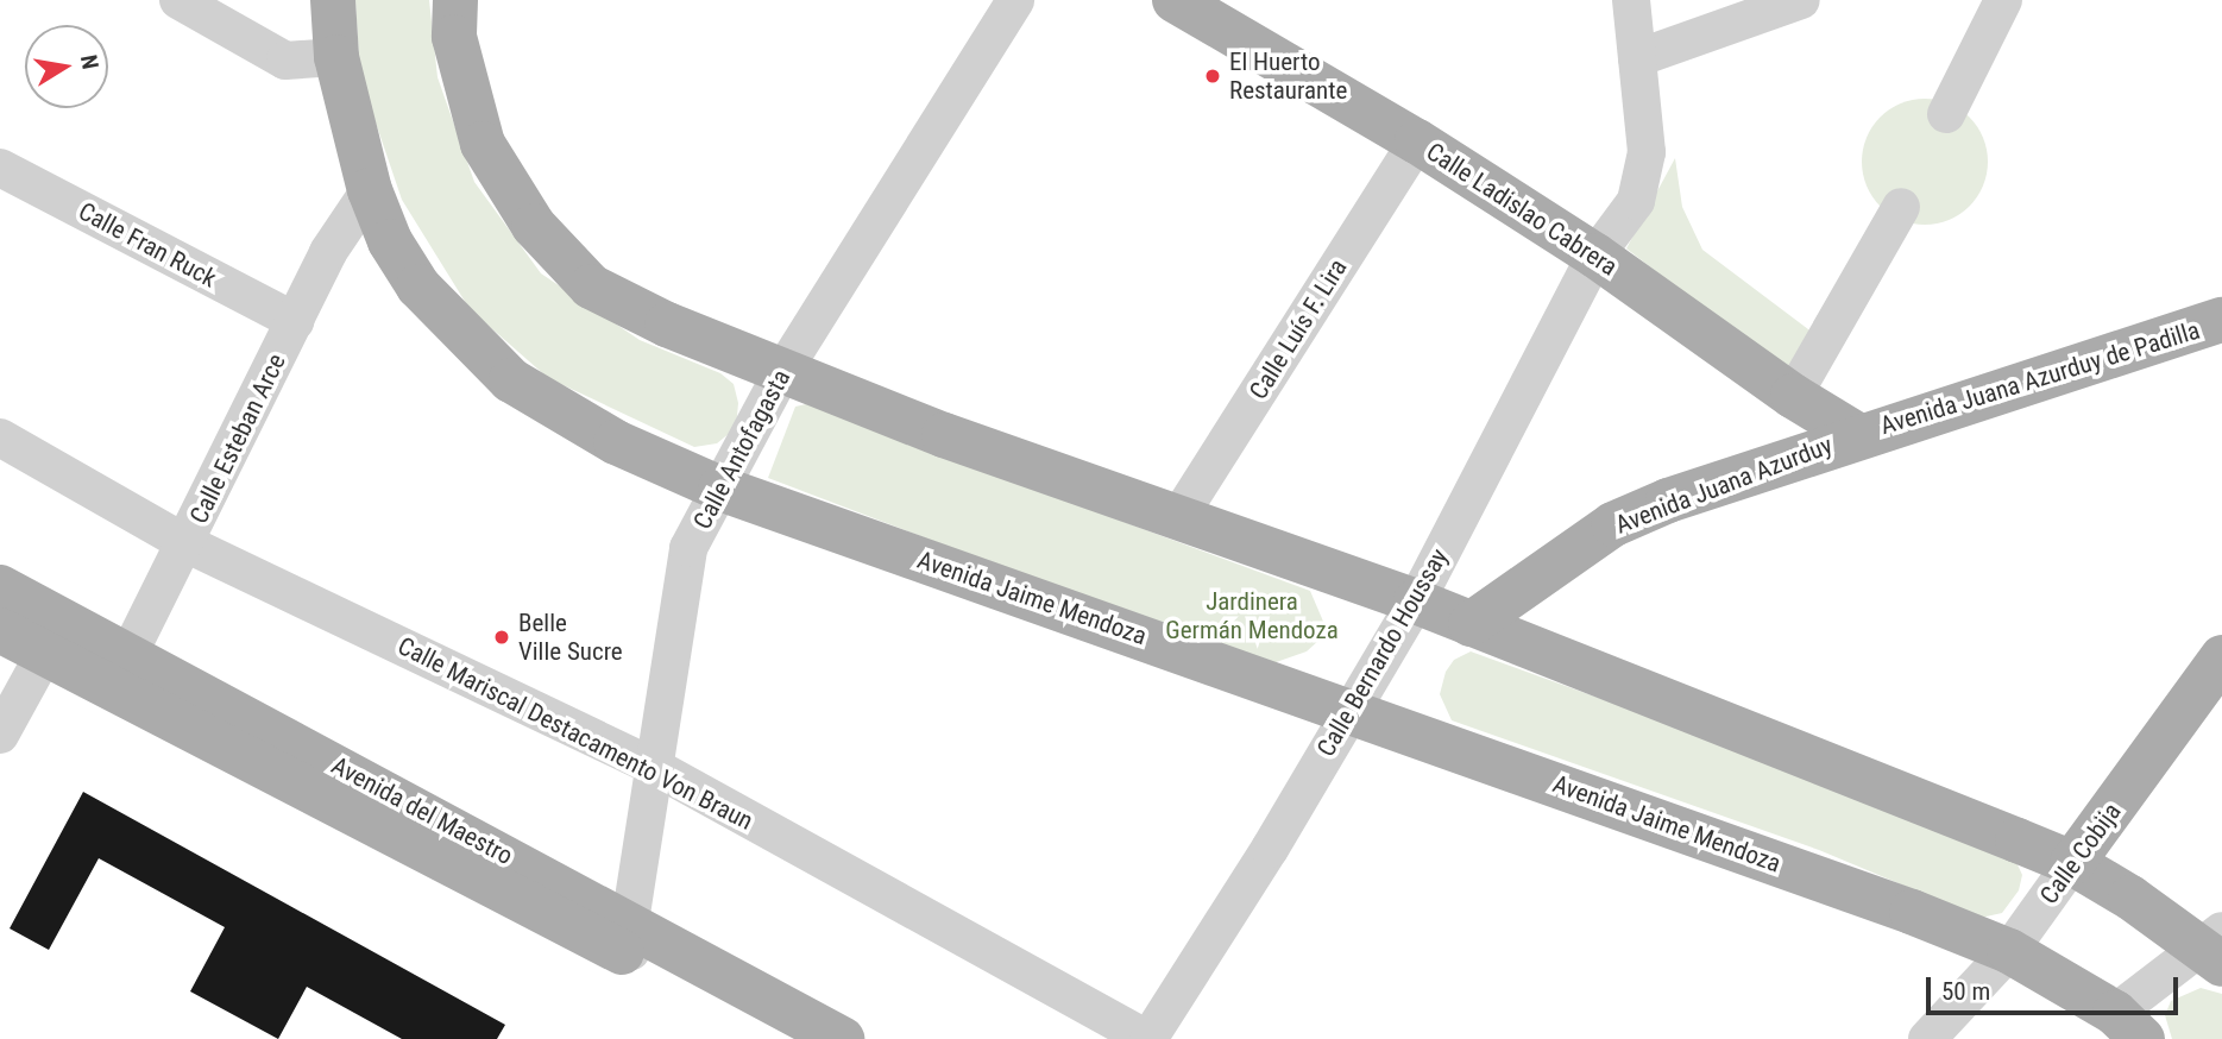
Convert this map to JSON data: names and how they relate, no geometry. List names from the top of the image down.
{
  "streets": {
    "main road": [
      "Calle Ladislao Cabrera",
      "Avenida Juana Azurduy de Padilla",
      "Avenida Juana Azurduy",
      "Avenida Jaime Mendoza",
      "Avenida del Maestro",
      "Calle Cobija"
    ],
    "street": [
      "Calle Fran Ruck",
      "Calle Luís F. Lira",
      "Calle Esteban Arce",
      "Calle Antofagasta",
      "Calle Bernardo Houssay",
      "Calle Mariscal Destacamento Von Braun"
    ]
  },
  "crossings": [
    ["Calle Ladislao Cabrera", "Calle Luís F. Lira"],
    ["Calle Ladislao Cabrera", "Avenida Juana Azurduy de Padilla"],
    ["Calle Ladislao Cabrera", "Avenida Juana Azurduy"],
    ["Calle Ladislao Cabrera", "Calle Bernardo Houssay"],
    ["Calle Fran Ruck", "Calle Esteban Arce"],
    ["Avenida Juana Azurduy de Padilla", "Avenida Juana Azurduy"],
    ["Calle Esteban Arce", "Avenida Jaime Mendoza"],
    ["Calle Esteban Arce", "Calle Mariscal Destacamento Von Braun"],
    ["Calle Esteban Arce", "Avenida del Maestro"],
    ["Calle Antofagasta", "Avenida Jaime Mendoza"],
    ["Calle Antofagasta", "Calle Mariscal Destacamento Von Braun"],
    ["Calle Antofagasta", "Avenida del Maestro"],
    ["Avenida Jaime Mendoza", "Calle Bernardo Houssay"],
    ["Avenida Jaime Mendoza", "Calle Cobija"],
    ["Calle Bernardo Houssay", "Calle Mariscal Destacamento Von Braun"]
  ],
  "parks": ["Jardinera Germán Mendoza"],
  "places": ["El Huerto Restaurante", "Belle Ville Sucre"],
  "scale_bar": "50 m",
  "north": "right"
}
